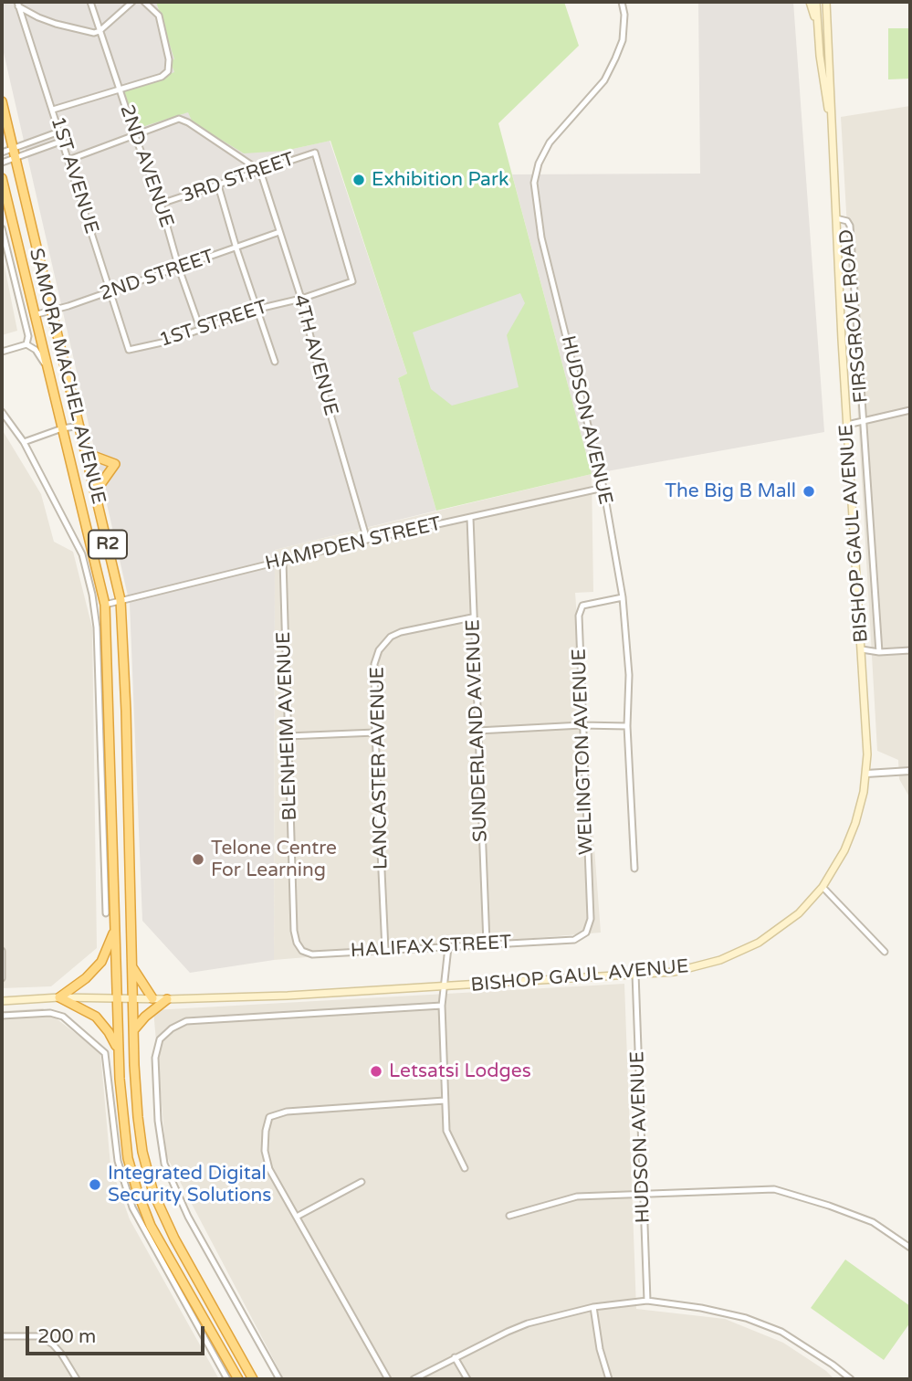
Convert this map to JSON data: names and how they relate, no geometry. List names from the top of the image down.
{
  "streets": {
    "highway": ["SAMORA MACHEL AVENUE", "R2"],
    "main road": ["BISHOP GAUL AVENUE"],
    "street": [
      "2ND AVENUE",
      "1ST AVENUE",
      "3RD STREET",
      "2ND STREET",
      "FIRSGROVE ROAD",
      "1ST STREET",
      "4TH AVENUE",
      "HUDSON AVENUE",
      "HAMPDEN STREET",
      "BLENHEIM AVENUE",
      "SUNDERLAND AVENUE",
      "WELINGTON AVENUE",
      "LANCASTER AVENUE",
      "HALIFAX STREET"
    ]
  },
  "crossings": [
    ["2ND AVENUE", "3RD STREET"],
    ["2ND AVENUE", "2ND STREET"],
    ["2ND AVENUE", "1ST STREET"],
    ["1ST AVENUE", "2ND STREET"],
    ["1ST AVENUE", "1ST STREET"],
    ["3RD STREET", "1ST STREET"],
    ["3RD STREET", "4TH AVENUE"],
    ["2ND STREET", "4TH AVENUE"],
    ["2ND STREET", "SAMORA MACHEL AVENUE"],
    ["FIRSGROVE ROAD", "BISHOP GAUL AVENUE"],
    ["1ST STREET", "4TH AVENUE"],
    ["4TH AVENUE", "HAMPDEN STREET"],
    ["SAMORA MACHEL AVENUE", "BISHOP GAUL AVENUE"],
    ["SAMORA MACHEL AVENUE", "R2"],
    ["SAMORA MACHEL AVENUE", "HAMPDEN STREET"],
    ["HUDSON AVENUE", "BISHOP GAUL AVENUE"],
    ["HUDSON AVENUE", "HAMPDEN STREET"],
    ["HUDSON AVENUE", "WELINGTON AVENUE"],
    ["BISHOP GAUL AVENUE", "R2"],
    ["HAMPDEN STREET", "BLENHEIM AVENUE"],
    ["HAMPDEN STREET", "SUNDERLAND AVENUE"],
    ["BLENHEIM AVENUE", "HALIFAX STREET"],
    ["SUNDERLAND AVENUE", "LANCASTER AVENUE"],
    ["SUNDERLAND AVENUE", "HALIFAX STREET"],
    ["WELINGTON AVENUE", "HALIFAX STREET"],
    ["LANCASTER AVENUE", "HALIFAX STREET"]
  ],
  "places": [
    "Exhibition Park",
    "The Big B Mall",
    "Telone Centre For Learning",
    "Letsatsi Lodges",
    "Integrated Digital Security Solutions"
  ],
  "scale_bar": "200 m"
}
